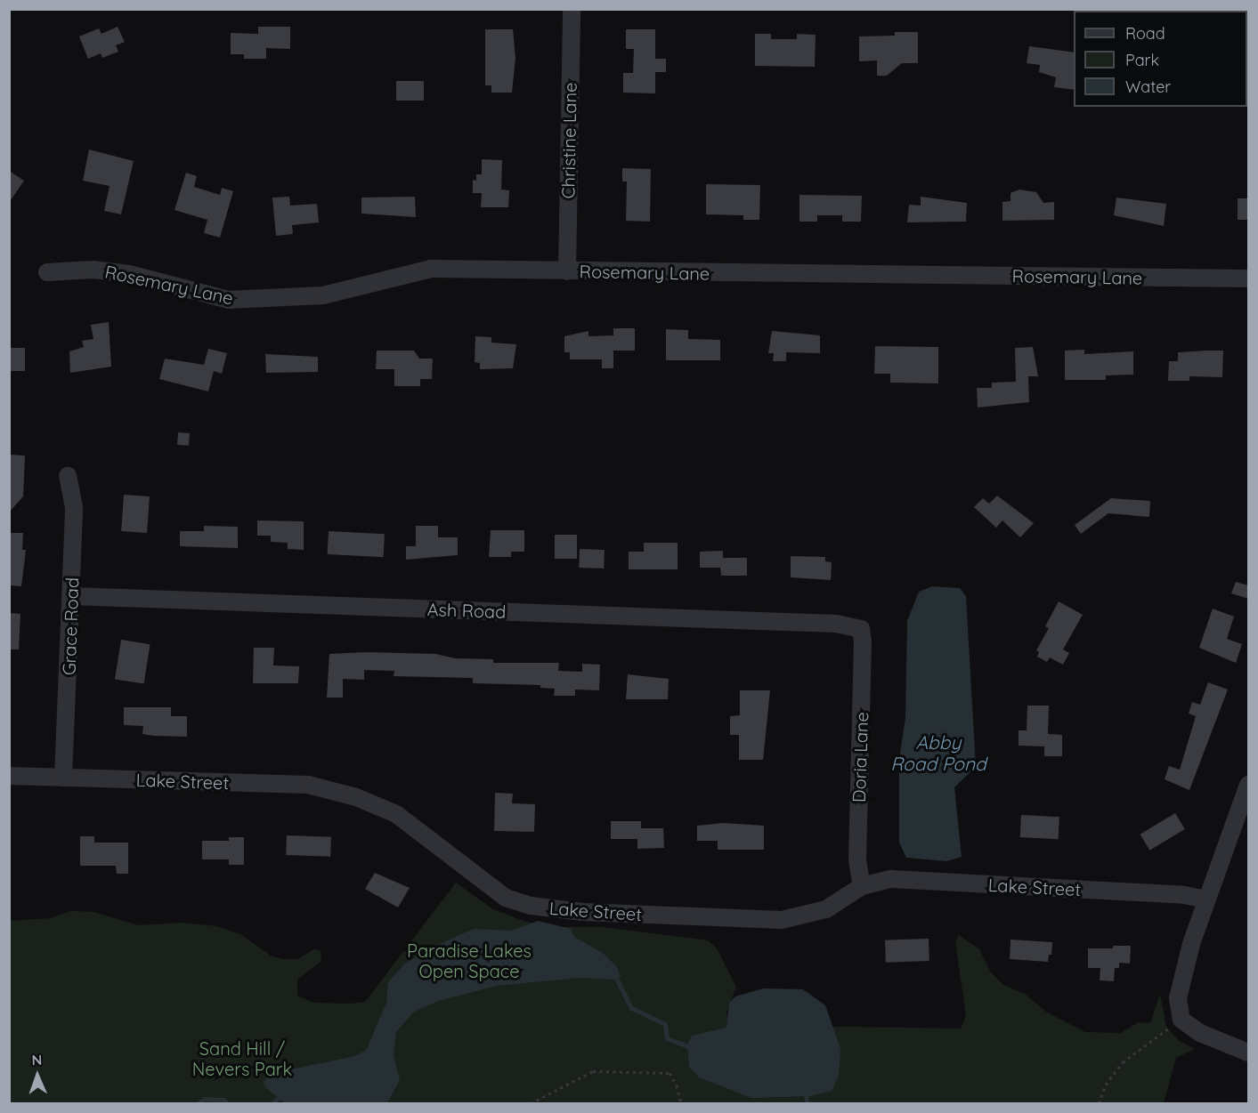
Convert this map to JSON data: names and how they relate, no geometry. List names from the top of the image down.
{
  "streets": {
    "street": [
      "Christine Lane",
      "Rosemary Lane",
      "Ash Road",
      "Grace Road",
      "Doria Lane",
      "Lake Street"
    ]
  },
  "crossings": [
    ["Christine Lane", "Rosemary Lane"],
    ["Ash Road", "Grace Road"],
    ["Ash Road", "Doria Lane"],
    ["Grace Road", "Lake Street"],
    ["Doria Lane", "Lake Street"]
  ],
  "water": ["Abby Road Pond"],
  "parks": ["Paradise Lakes Open Space", "Sand Hill / Nevers Park"],
  "legend": ["Road", "Park", "Water"],
  "north": "top"
}
